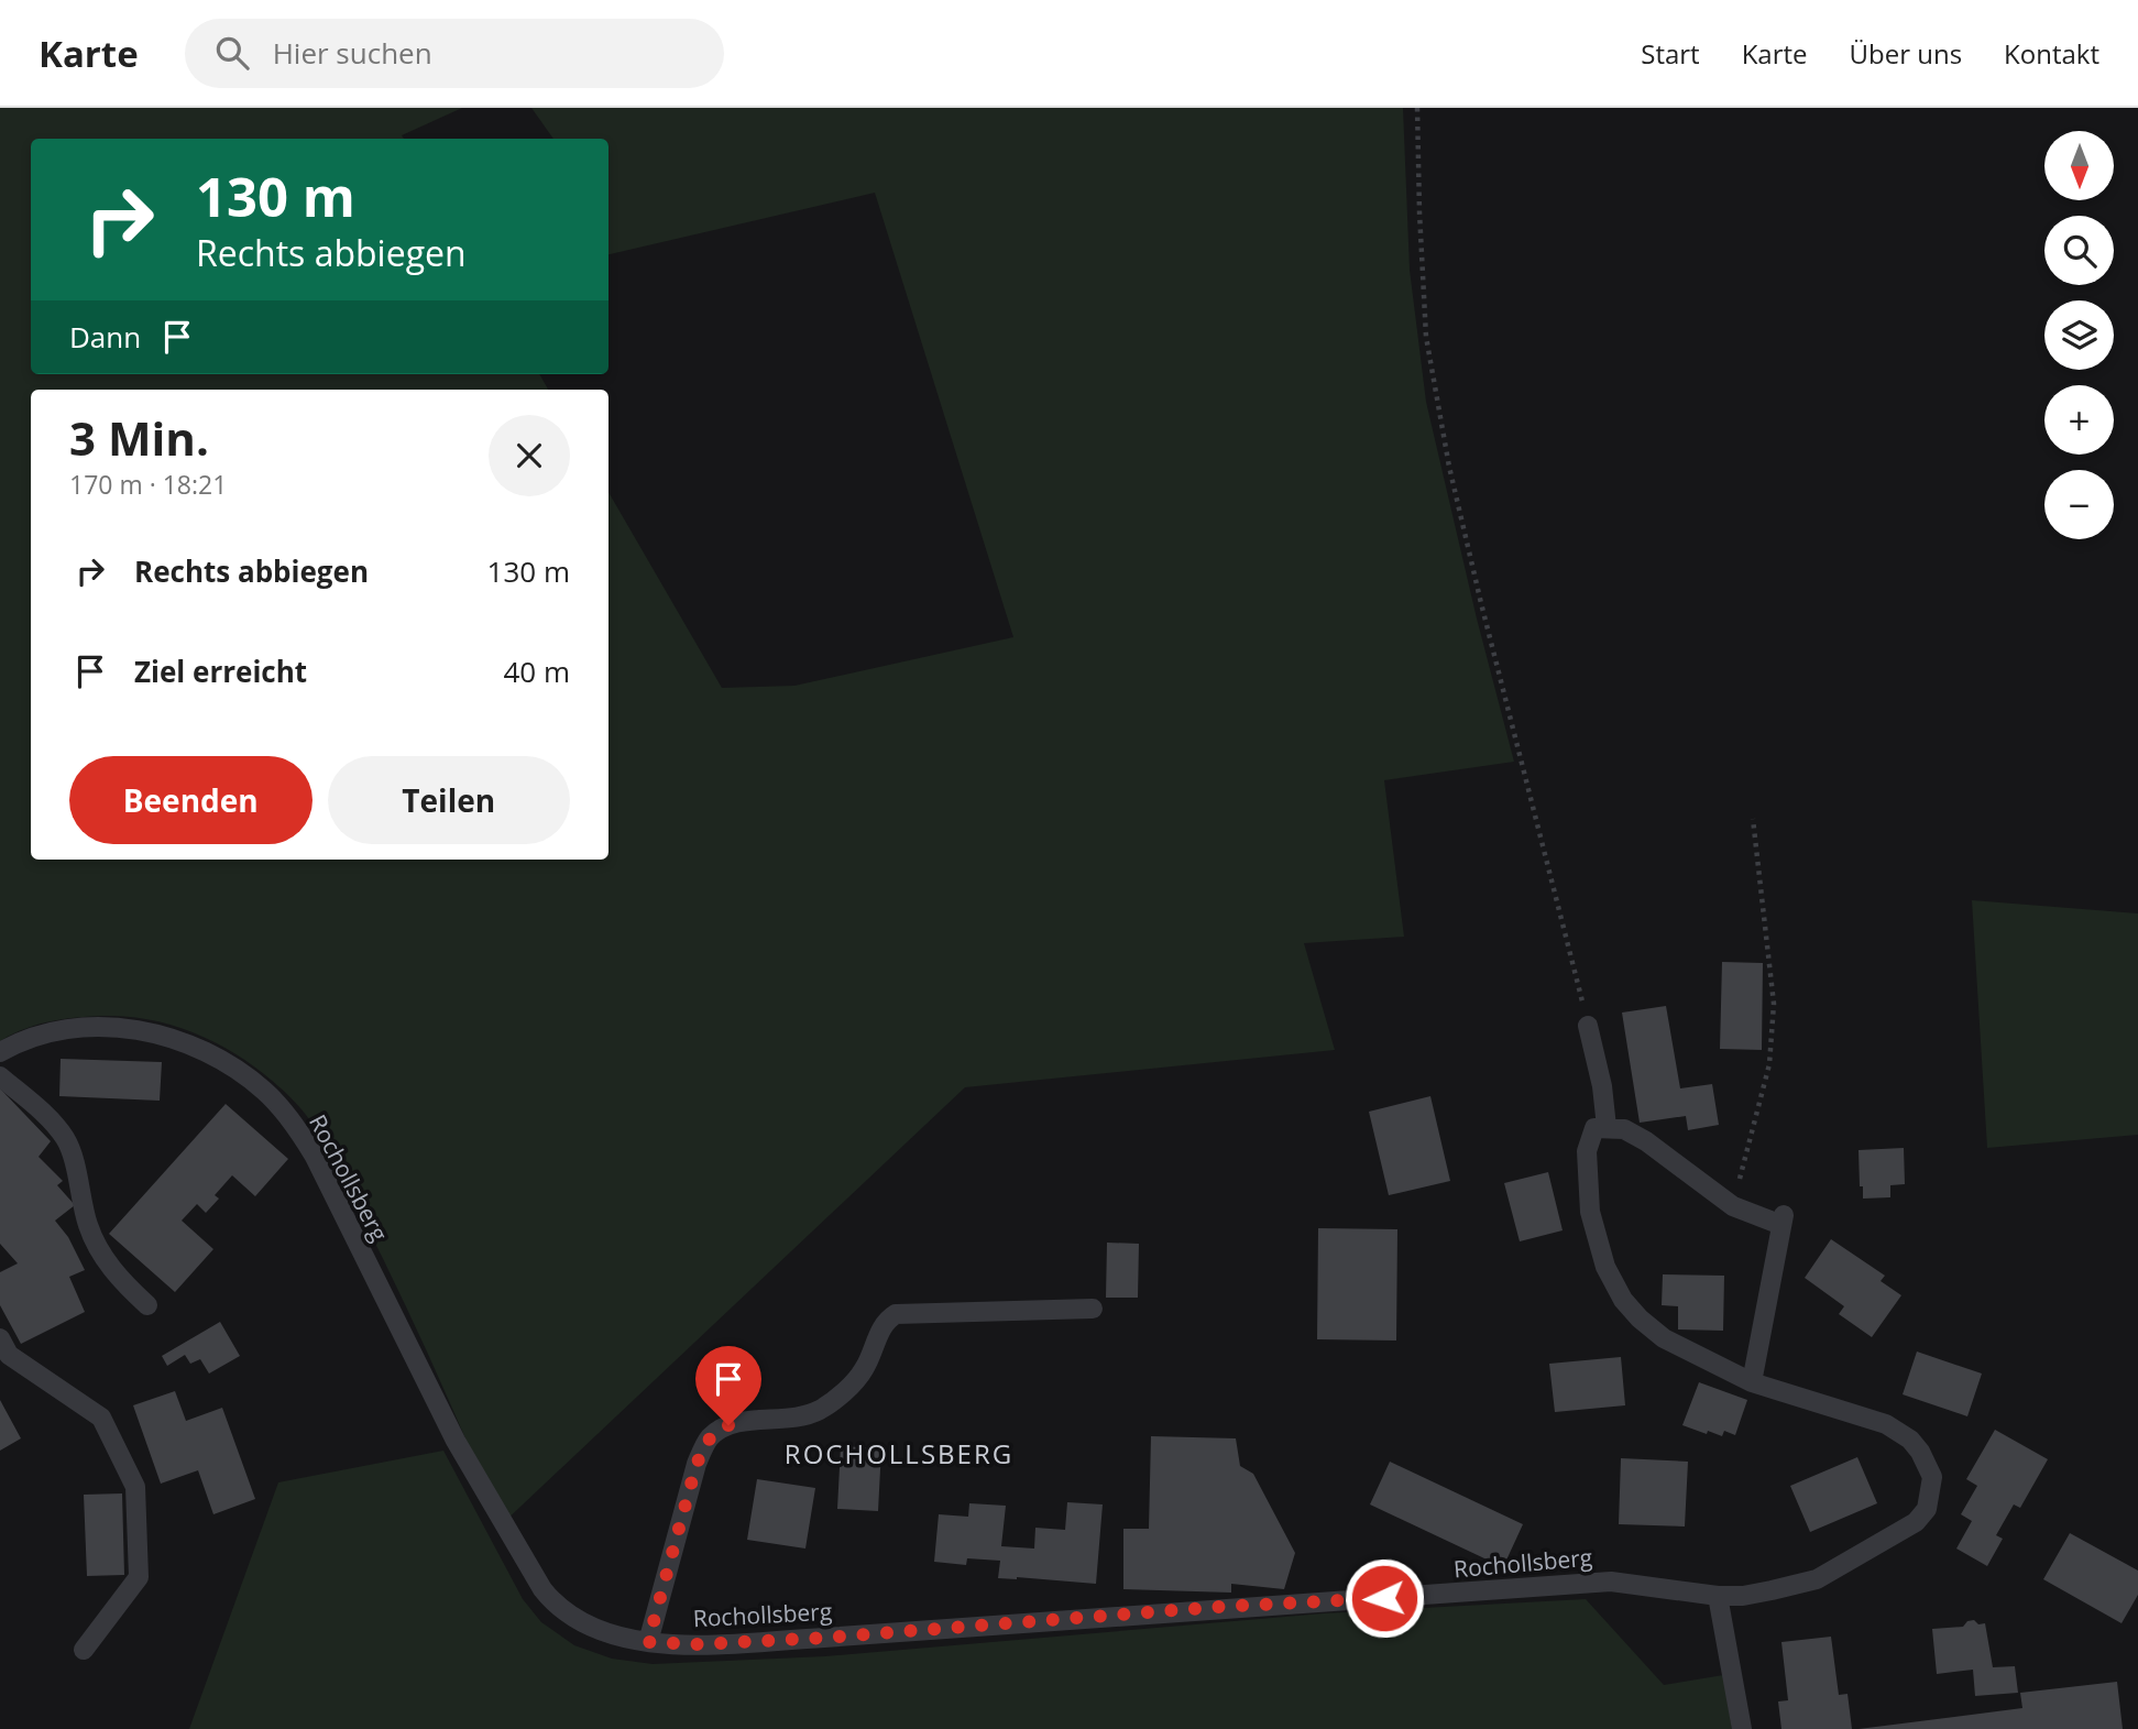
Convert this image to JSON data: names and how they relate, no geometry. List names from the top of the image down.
{
  "streets": {
    "lane": ["Rochollsberg"]
  },
  "districts": ["ROCHOLLSBERG"],
  "north": "bottom",
  "page": {
    "header": "Karte",
    "search": "Hier suchen",
    "nav": [
      "Start",
      "Karte",
      "Über uns",
      "Kontakt"
    ],
    "map_buttons": ["+", "−"],
    "turn": ["130 m", "Rechts abbiegen"],
    "then": "Dann",
    "heading": ["3 Min.", "170 m · 18:21"],
    "list": [
      {
        "name": "Rechts abbiegen",
        "value": "130 m"
      },
      {
        "name": "Ziel erreicht",
        "value": "40 m"
      }
    ],
    "buttons": ["Beenden", "Teilen"]
  }
}
